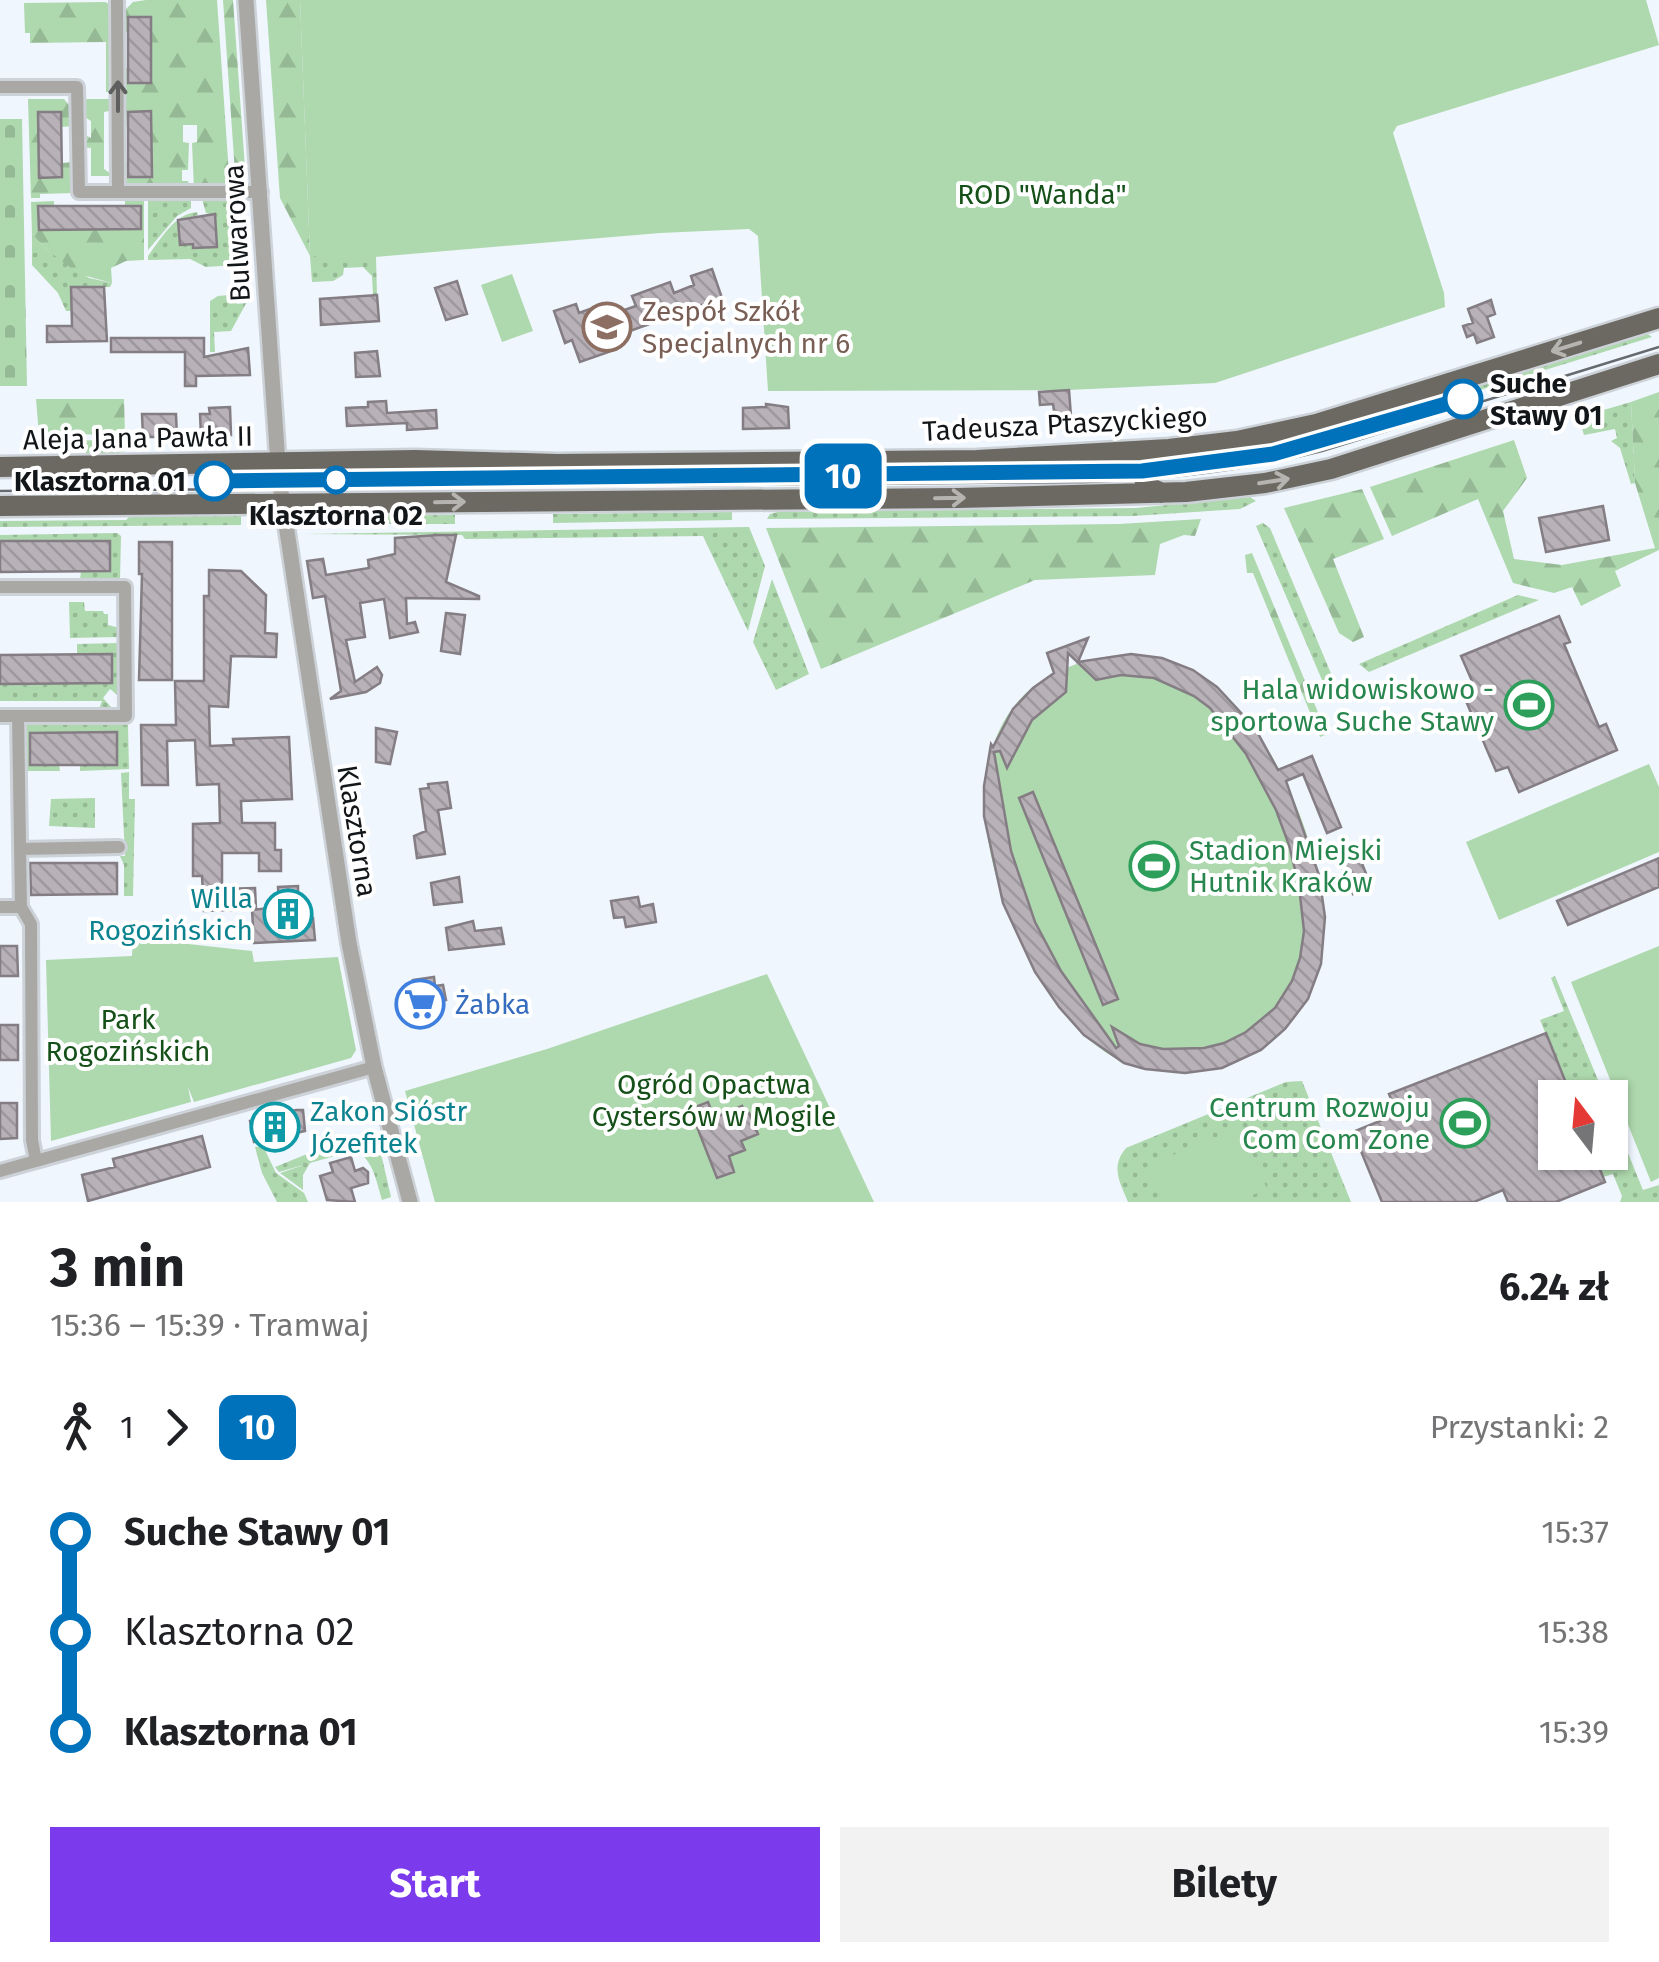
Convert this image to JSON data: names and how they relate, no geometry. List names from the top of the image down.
{
  "streets": {
    "main road": ["Tadeusza Ptaszyckiego", "Aleja Jana Pawła II"],
    "street": ["Bulwarowa", "Klasztorna"]
  },
  "crossings": [
    ["Bulwarowa", "Tadeusza Ptaszyckiego"],
    ["Bulwarowa", "Aleja Jana Pawła II"],
    ["Bulwarowa", "Klasztorna"],
    ["Tadeusza Ptaszyckiego", "Aleja Jana Pawła II"],
    ["Tadeusza Ptaszyckiego", "Klasztorna"],
    ["Aleja Jana Pawła II", "Klasztorna"]
  ],
  "parks": ["ROD \"Wanda\"", "Park Rogozińskich", "Ogród Opactwa Cystersów w Mogile"],
  "places": {
    "school or university": ["Zespół Szkół Specjalnych nr 6"],
    "other": ["Suche Stawy 01", "Klasztorna 02", "Klasztorna 01"],
    "sports": ["Hala widowiskowo - sportowa Suche Stawy", "Stadion Miejski Hutnik Kraków", "Centrum Rozwoju Com Com Zone"],
    "building": ["Willa Rogozińskich", "Zakon Sióstr Józefitek"],
    "supermarket": ["Żabka"]
  },
  "lines": ["tram line 10"],
  "north": "top",
  "page": {
    "on_map": "10",
    "heading": ["3 min", "15:36 – 15:39 · Tramwaj", "6.24 zł"],
    "legs": ["1", "10", "Przystanki: 2"],
    "list": [
      {
        "name": "Suche Stawy 01",
        "value": "15:37"
      },
      {
        "name": "Klasztorna 02",
        "value": "15:38"
      },
      {
        "name": "Klasztorna 01",
        "value": "15:39"
      }
    ],
    "buttons": ["Start", "Bilety"]
  }
}
